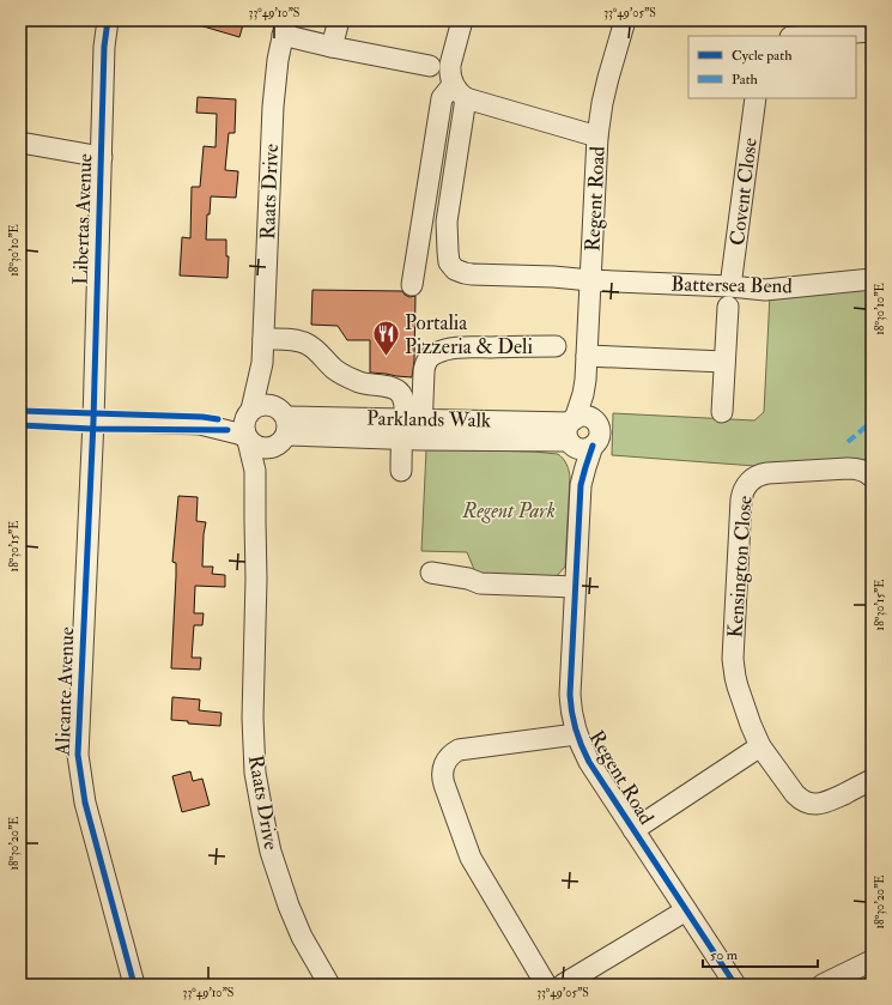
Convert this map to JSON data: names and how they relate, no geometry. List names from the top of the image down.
{
  "streets": {
    "street": [
      "Raats Drive",
      "Covent Close",
      "Regent Road",
      "Libertas Avenue",
      "Battersea Bend",
      "Parklands Walk",
      "Kensington Close",
      "Alicante Avenue"
    ]
  },
  "crossings": [
    ["Raats Drive", "Parklands Walk"],
    ["Covent Close", "Battersea Bend"],
    ["Regent Road", "Battersea Bend"],
    ["Regent Road", "Parklands Walk"],
    ["Libertas Avenue", "Alicante Avenue"]
  ],
  "parks": ["Regent Park"],
  "places": {
    "restaurant": ["Portalia Pizzeria & Deli"]
  },
  "legend": ["Cycle path", "Path"],
  "scale_bar": "50 m",
  "coordinates": [
    "33°49'10\"S",
    "33°49'05\"S",
    "18°30'10\"E",
    "18°30'15\"E",
    "18°30'20\"E"
  ]
}
